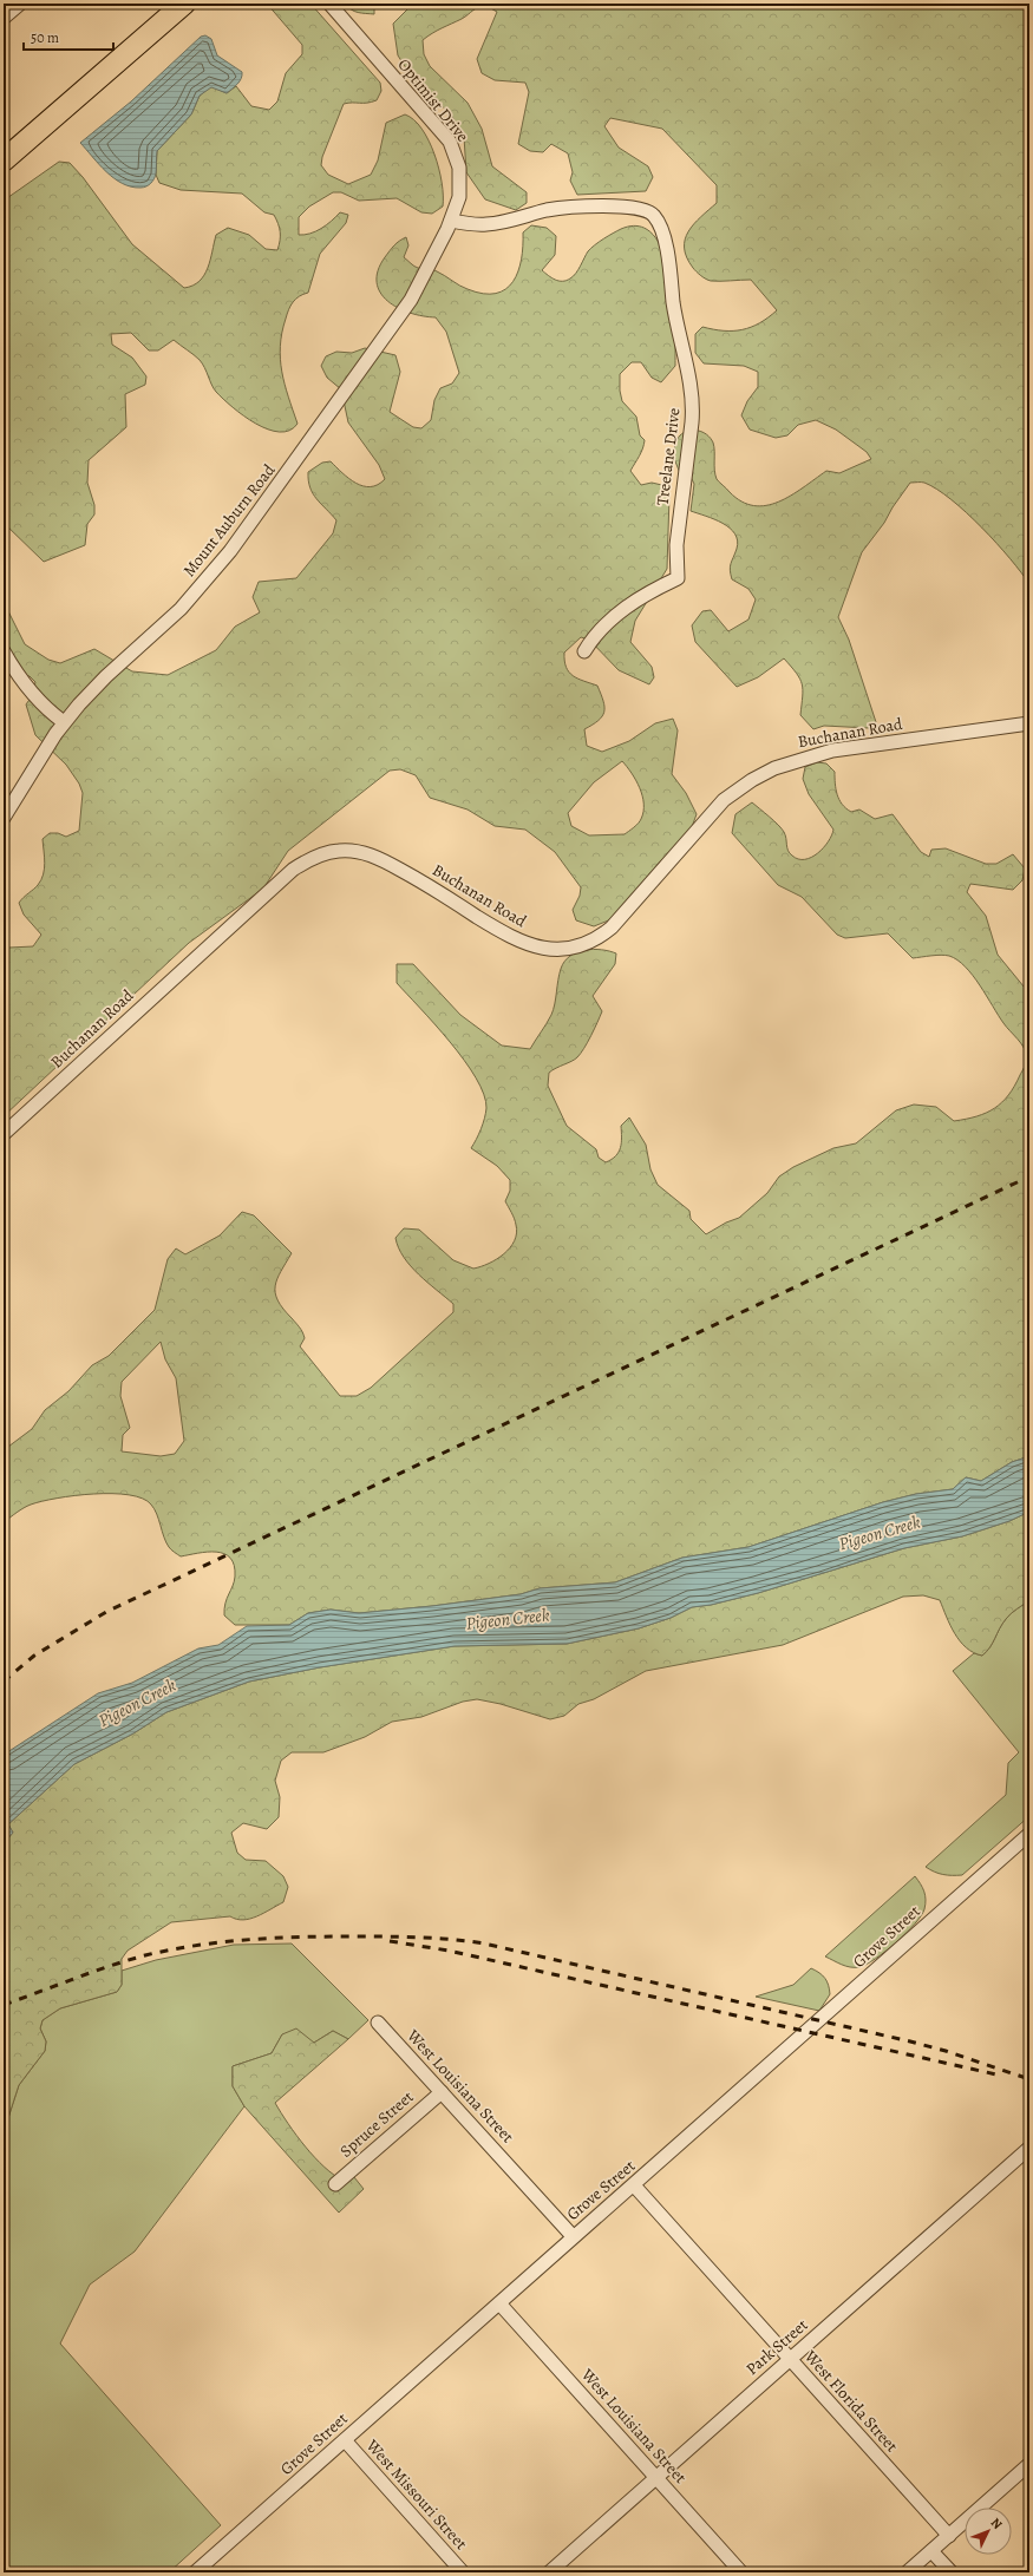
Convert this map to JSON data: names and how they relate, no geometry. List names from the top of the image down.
{
  "streets": {
    "street": [
      "Optimist Drive",
      "Treelane Drive",
      "Mount Auburn Road",
      "Buchanan Road",
      "Grove Street",
      "West Louisiana Street",
      "Spruce Street",
      "Park Street",
      "West Florida Street",
      "West Missouri Street"
    ]
  },
  "crossings": [
    ["Optimist Drive", "Treelane Drive"],
    ["Optimist Drive", "Mount Auburn Road"],
    ["Treelane Drive", "Mount Auburn Road"],
    ["Grove Street", "West Louisiana Street"],
    ["Grove Street", "West Florida Street"],
    ["Grove Street", "West Missouri Street"],
    ["West Louisiana Street", "Spruce Street"],
    ["West Louisiana Street", "Park Street"],
    ["Park Street", "West Florida Street"]
  ],
  "water": ["Pigeon Creek"],
  "scale_bar": "50 m",
  "north": "top right"
}
